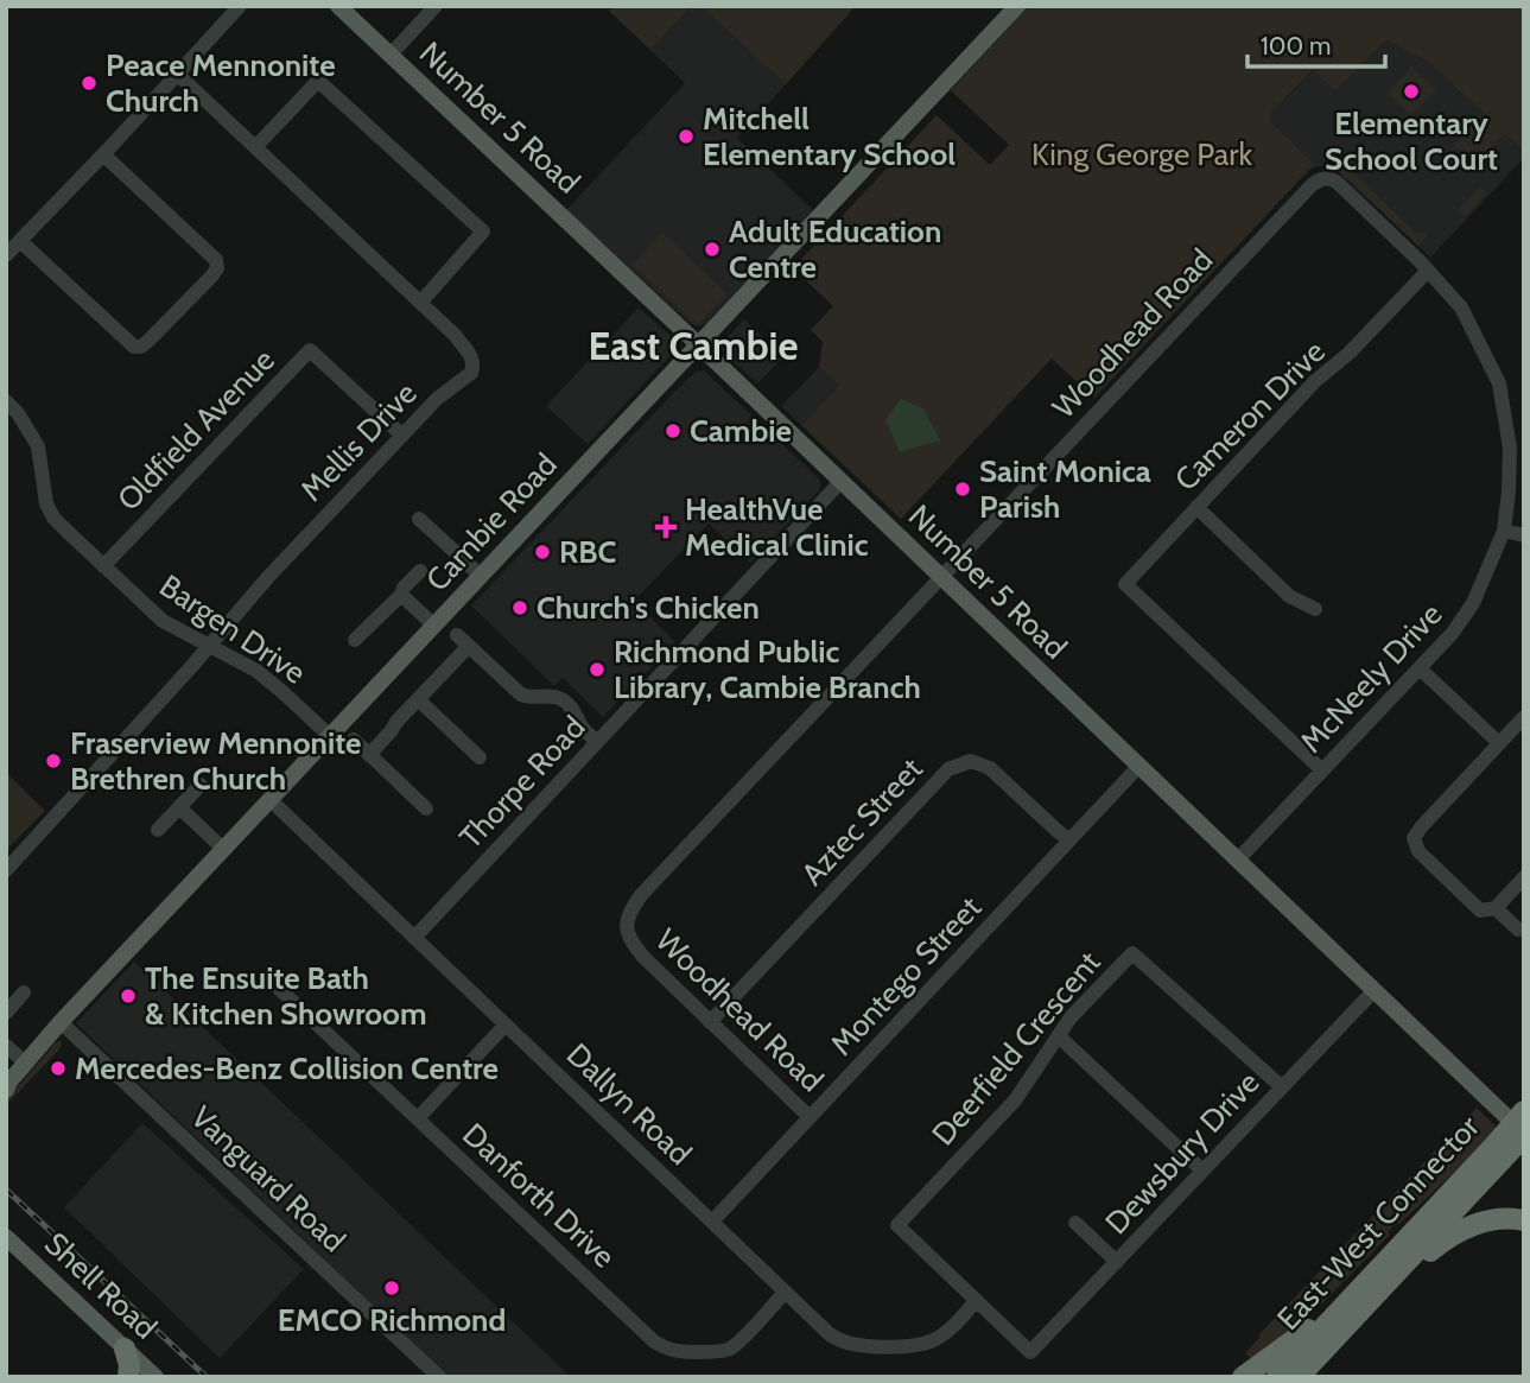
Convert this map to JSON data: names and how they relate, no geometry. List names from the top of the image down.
{
  "streets": {
    "highway": ["East-West Connector"],
    "main road": ["Number 5 Road", "Cambie Road", "Shell Road"],
    "street": [
      "Woodhead Road",
      "Cameron Drive",
      "Oldfield Avenue",
      "Mellis Drive",
      "Bargen Drive",
      "McNeely Drive",
      "Thorpe Road",
      "Aztec Street",
      "Montego Street",
      "Deerfield Crescent",
      "Dallyn Road",
      "Dewsbury Drive",
      "Vanguard Road",
      "Danforth Drive"
    ]
  },
  "crossings": [
    ["Number 5 Road", "Woodhead Road"],
    ["Number 5 Road", "Cambie Road"],
    ["Number 5 Road", "McNeely Drive"],
    ["Number 5 Road", "Thorpe Road"],
    ["Number 5 Road", "Montego Street"],
    ["Number 5 Road", "Dewsbury Drive"],
    ["Number 5 Road", "East-West Connector"],
    ["Woodhead Road", "McNeely Drive"],
    ["Woodhead Road", "Aztec Street"],
    ["Woodhead Road", "Montego Street"],
    ["Cameron Drive", "McNeely Drive"],
    ["Oldfield Avenue", "Mellis Drive"],
    ["Oldfield Avenue", "Bargen Drive"],
    ["Mellis Drive", "Bargen Drive"],
    ["Cambie Road", "Bargen Drive"],
    ["Cambie Road", "Dallyn Road"],
    ["Cambie Road", "Vanguard Road"],
    ["Thorpe Road", "Dallyn Road"],
    ["Aztec Street", "Montego Street"],
    ["Montego Street", "Dallyn Road"],
    ["Deerfield Crescent", "Dallyn Road"],
    ["Deerfield Crescent", "Dewsbury Drive"],
    ["Dallyn Road", "Danforth Drive"]
  ],
  "districts": ["East Cambie"],
  "parks": ["King George Park"],
  "places": {
    "other": [
      "Peace Mennonite Church",
      "Elementary School Court",
      "Mitchell Elementary School",
      "Adult Education Centre",
      "Cambie",
      "Saint Monica Parish",
      "RBC",
      "Church's Chicken",
      "Richmond Public Library, Cambie Branch",
      "Fraserview Mennonite Brethren Church",
      "The Ensuite Bath & Kitchen Showroom",
      "Mercedes-Benz Collision Centre",
      "EMCO Richmond"
    ],
    "health": ["HealthVue Medical Clinic"]
  },
  "scale_bar": "100 m"
}
